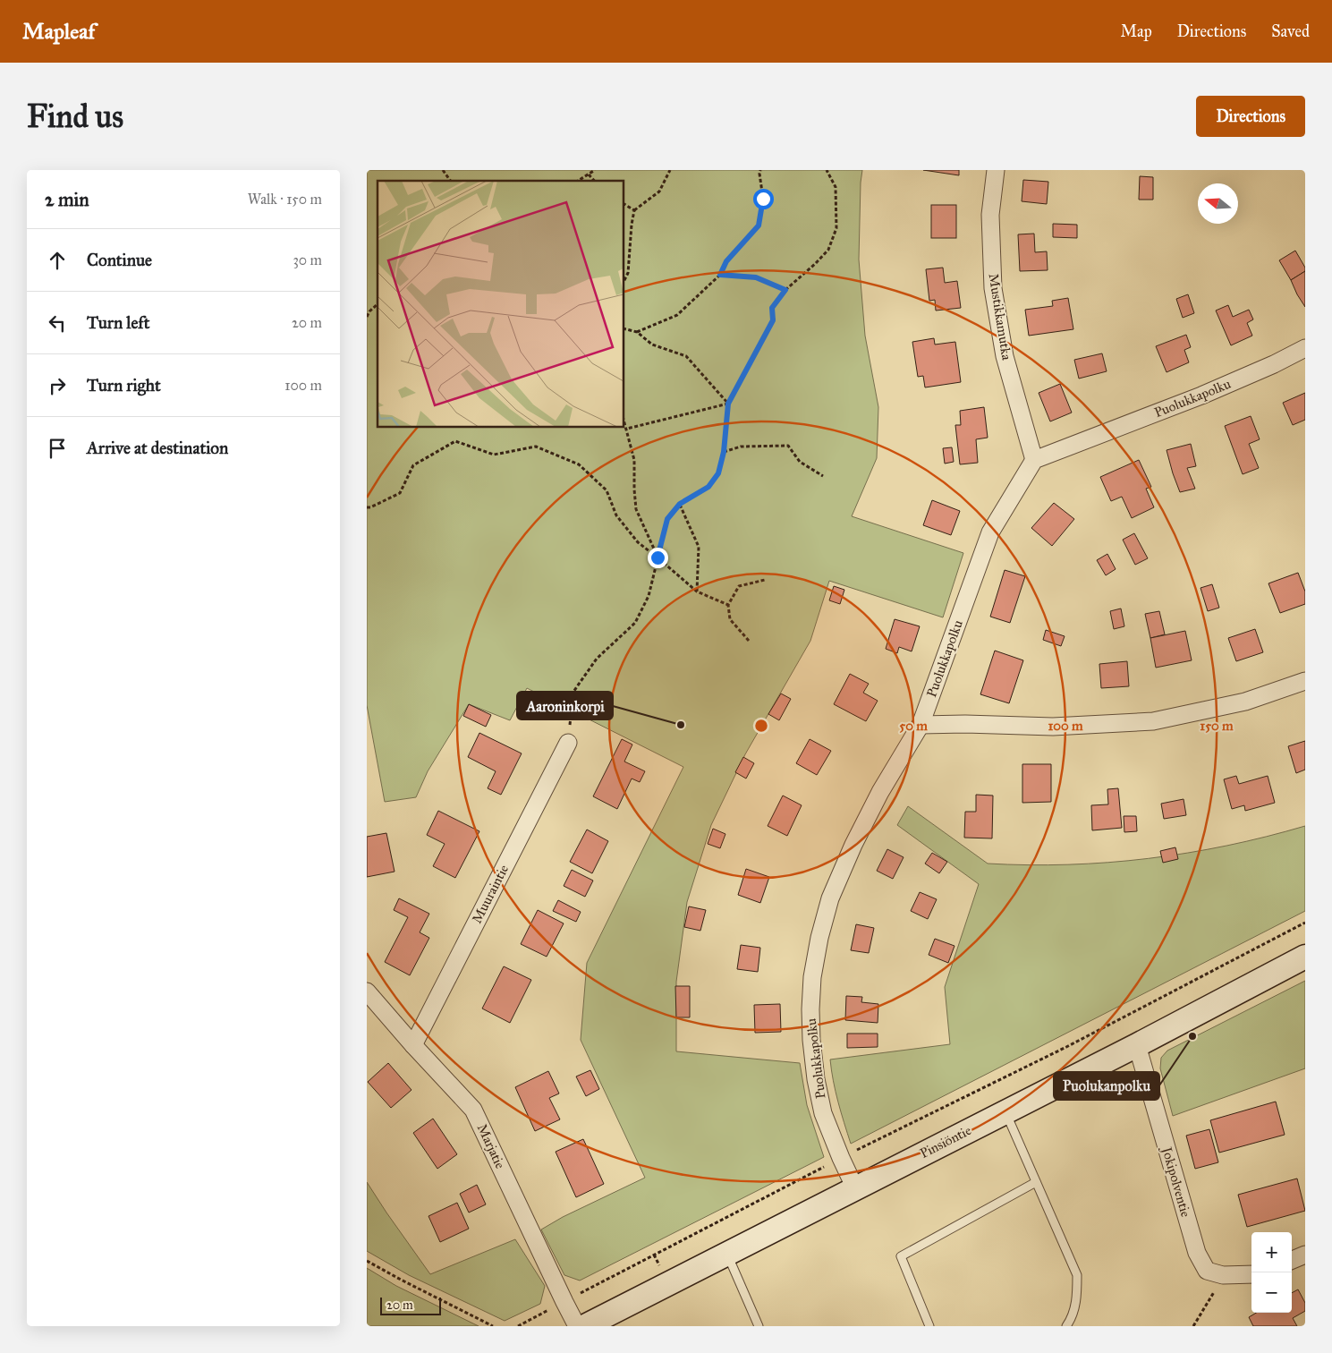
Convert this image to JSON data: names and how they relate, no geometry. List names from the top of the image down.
{
  "streets": {
    "main road": ["Pinsiöntie"],
    "street": [
      "Mustikkamutka",
      "Puolukkapolku",
      "Muuraintie",
      "Marjatie",
      "Jokipolventie"
    ]
  },
  "crossings": [
    ["Mustikkamutka", "Puolukkapolku"],
    ["Puolukkapolku", "Pinsiöntie"],
    ["Muuraintie", "Marjatie"],
    ["Pinsiöntie", "Jokipolventie"]
  ],
  "places": ["Aaroninkorpi", "Puolukanpolku"],
  "scale_bar": "20 m",
  "north": "left",
  "page": {
    "header": "Mapleaf",
    "nav": ["Map", "Directions", "Saved"],
    "buttons": "Directions",
    "title": "Find us",
    "heading": ["2 min", "Walk · 150 m"],
    "list": [
      ["Continue", "30 m"],
      ["Turn left", "20 m"],
      ["Turn right", "100 m"],
      "Arrive at destination"
    ],
    "map_buttons": ["+", "−"],
    "scale": "20 m"
  },
  "rings": ["50 m", "100 m", "150 m"]
}
